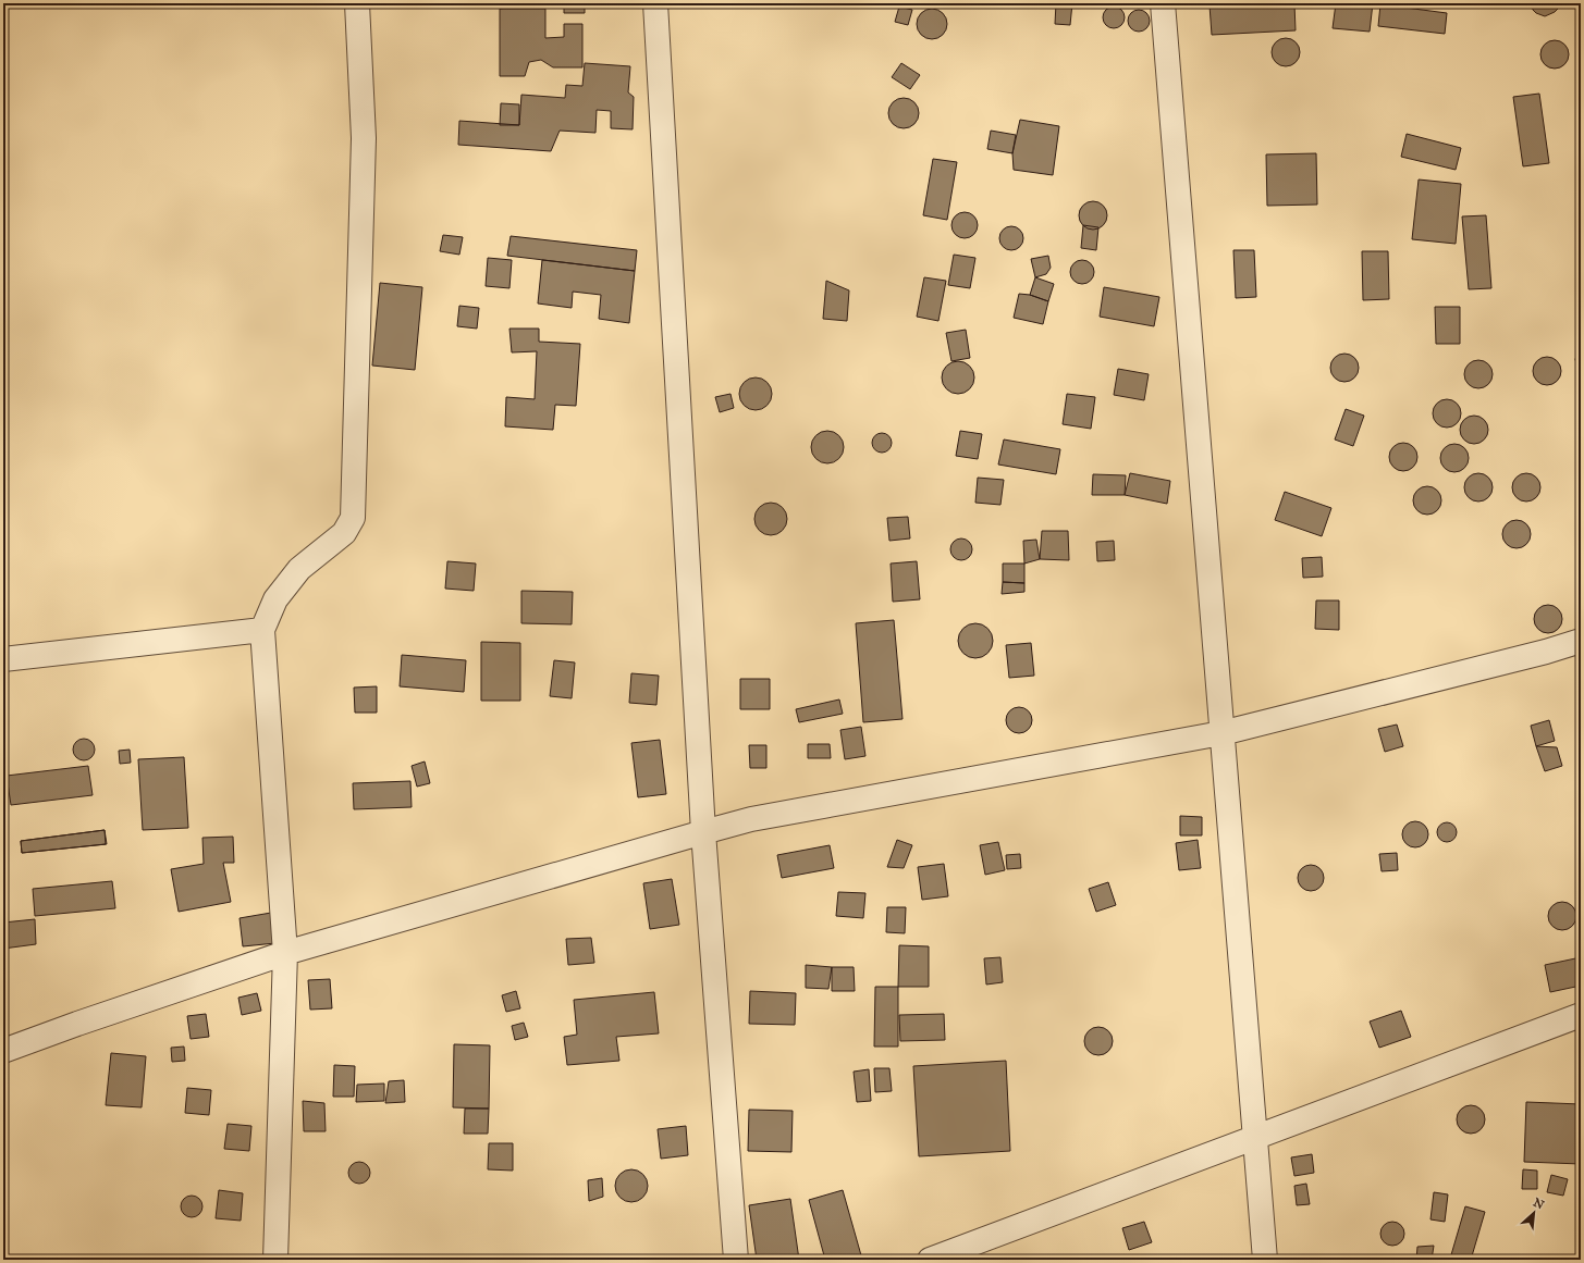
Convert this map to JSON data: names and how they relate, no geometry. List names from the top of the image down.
{
  "north": "top right"
}
